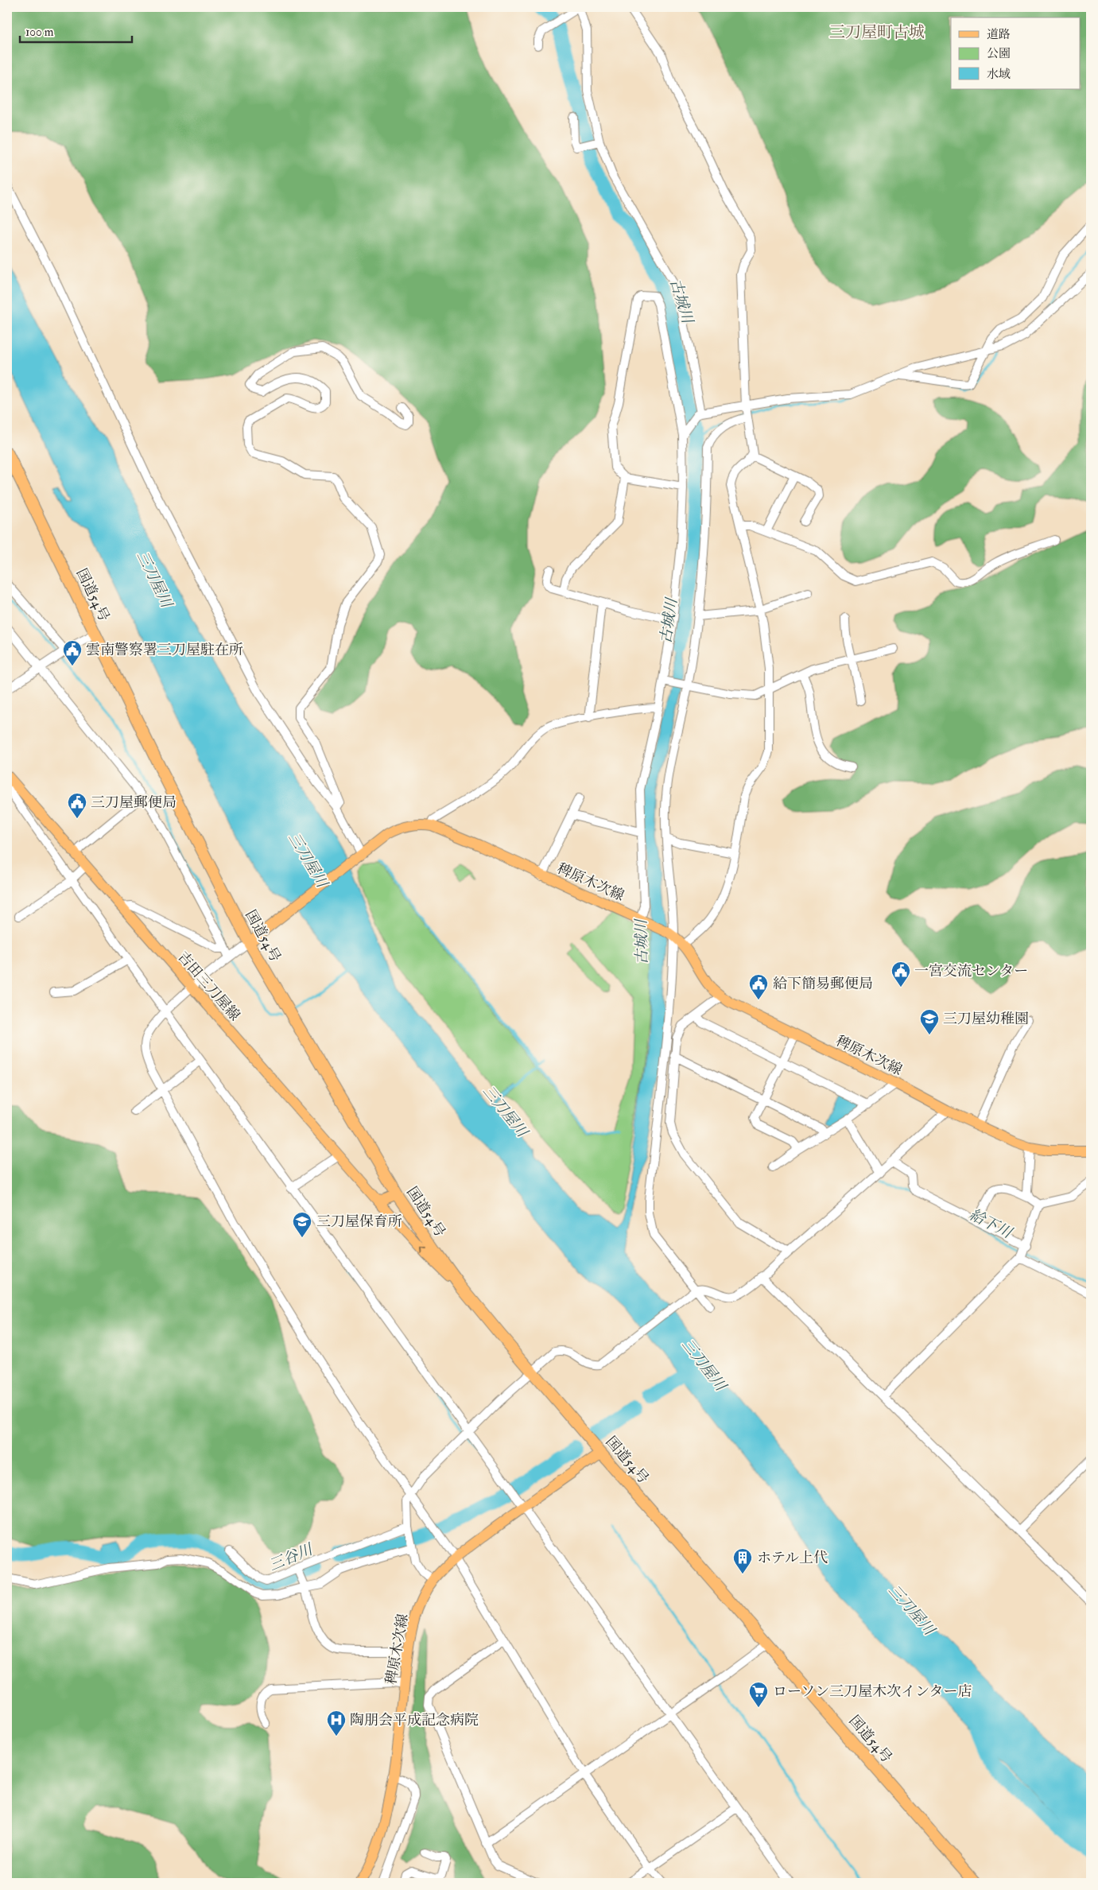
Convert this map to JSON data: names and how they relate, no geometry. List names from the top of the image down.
{
  "streets": {
    "highway": ["国道54号"],
    "main road": ["稗原木次線", "吉田三刀屋線"]
  },
  "crossings": [
    ["国道54号", "稗原木次線"],
    ["国道54号", "吉田三刀屋線"]
  ],
  "districts": ["三刀屋町古城"],
  "water": [
    "古城川",
    "三刀屋川",
    "給下川",
    "三谷川"
  ],
  "places": {
    "public building": [
      "雲南警察署三刀屋駐在所",
      "三刀屋郵便局",
      "一宮交流センター",
      "給下簡易郵便局"
    ],
    "school or university": ["三刀屋幼稚園", "三刀屋保育所"],
    "building": ["ホテル上代"],
    "supermarket": ["ローソン三刀屋木次インター店"],
    "hospital": ["陶朋会平成記念病院"]
  },
  "legend": ["道路", "公園", "水域"],
  "scale_bar": "100 m"
}
